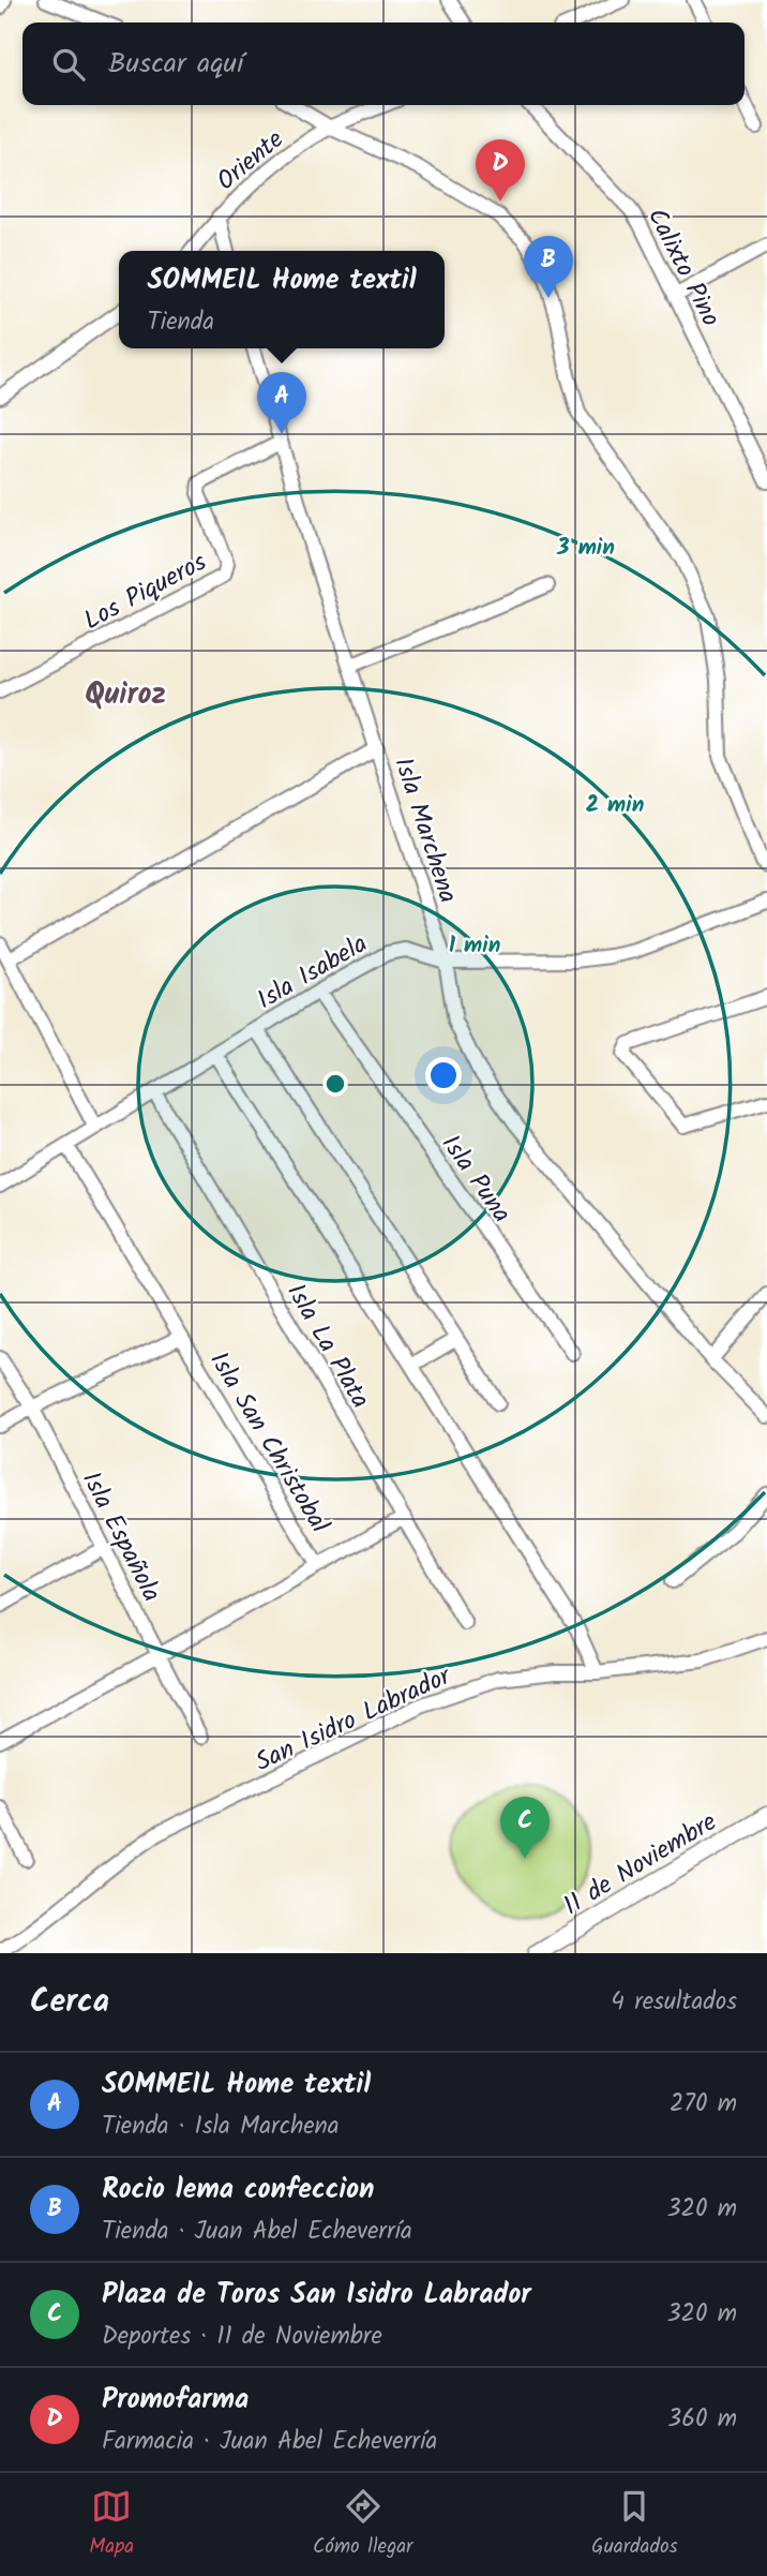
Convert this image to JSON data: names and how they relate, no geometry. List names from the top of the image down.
{
  "streets": {
    "street": [
      "Oriente",
      "Calixto Pino",
      "Los Piqueros",
      "Isla Marchena",
      "Isla Isabela",
      "Isla Puna",
      "Isla La Plata",
      "Isla San Christobal",
      "Isla Española",
      "San Isidro Labrador",
      "11 de Noviembre"
    ]
  },
  "crossings": [
    ["Los Piqueros", "Isla Marchena"],
    ["Isla Marchena", "Isla Isabela"],
    ["Isla Isabela", "Isla Puna"],
    ["Isla Isabela", "Isla La Plata"],
    ["Isla Isabela", "Isla San Christobal"],
    ["Isla San Christobal", "Isla Española"]
  ],
  "districts": ["Quiroz"],
  "page": {
    "search": "Buscar aquí",
    "pins": [
      "D",
      "B",
      "A",
      "C"
    ],
    "popup": ["SOMMEIL Home textil", "Tienda"],
    "heading": ["Cerca", "4 resultados"],
    "list": [
      {
        "mark": "A",
        "name": "SOMMEIL Home textil",
        "note": "Tienda · Isla Marchena",
        "value": "270 m"
      },
      {
        "mark": "B",
        "name": "Rocio lema confeccion",
        "note": "Tienda · Juan Abel Echeverría",
        "value": "320 m"
      },
      {
        "mark": "C",
        "name": "Plaza de Toros San Isidro Labrador",
        "note": "Deportes · 11 de Noviembre",
        "value": "320 m"
      },
      {
        "mark": "D",
        "name": "Promofarma",
        "note": "Farmacia · Juan Abel Echeverría",
        "value": "360 m"
      }
    ],
    "nav": ["Mapa", "Cómo llegar", "Guardados"]
  },
  "rings": ["3 min", "2 min", "1 min"]
}
